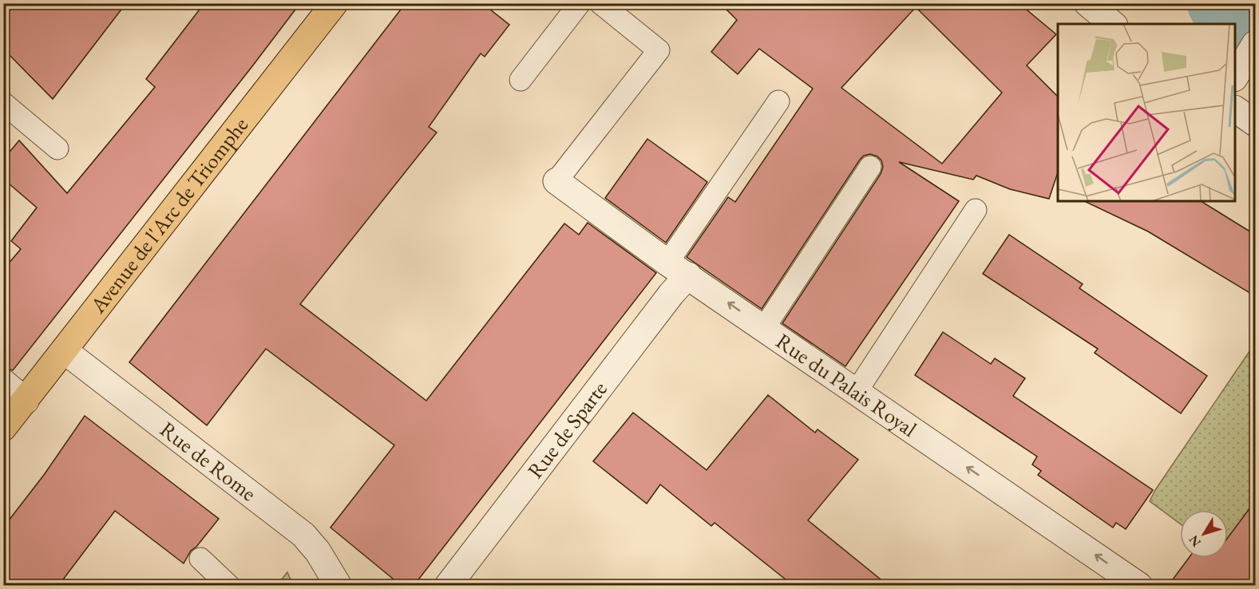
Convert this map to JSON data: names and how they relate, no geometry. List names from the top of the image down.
{
  "streets": {
    "main road": ["Avenue de l'Arc de Triomphe"],
    "street": ["Rue du Palais Royal", "Rue de Sparte", "Rue de Rome"]
  },
  "crossings": [
    ["Avenue de l'Arc de Triomphe", "Rue de Rome"],
    ["Rue du Palais Royal", "Rue de Sparte"]
  ],
  "one_way": ["Rue du Palais Royal"],
  "north": "bottom left"
}
